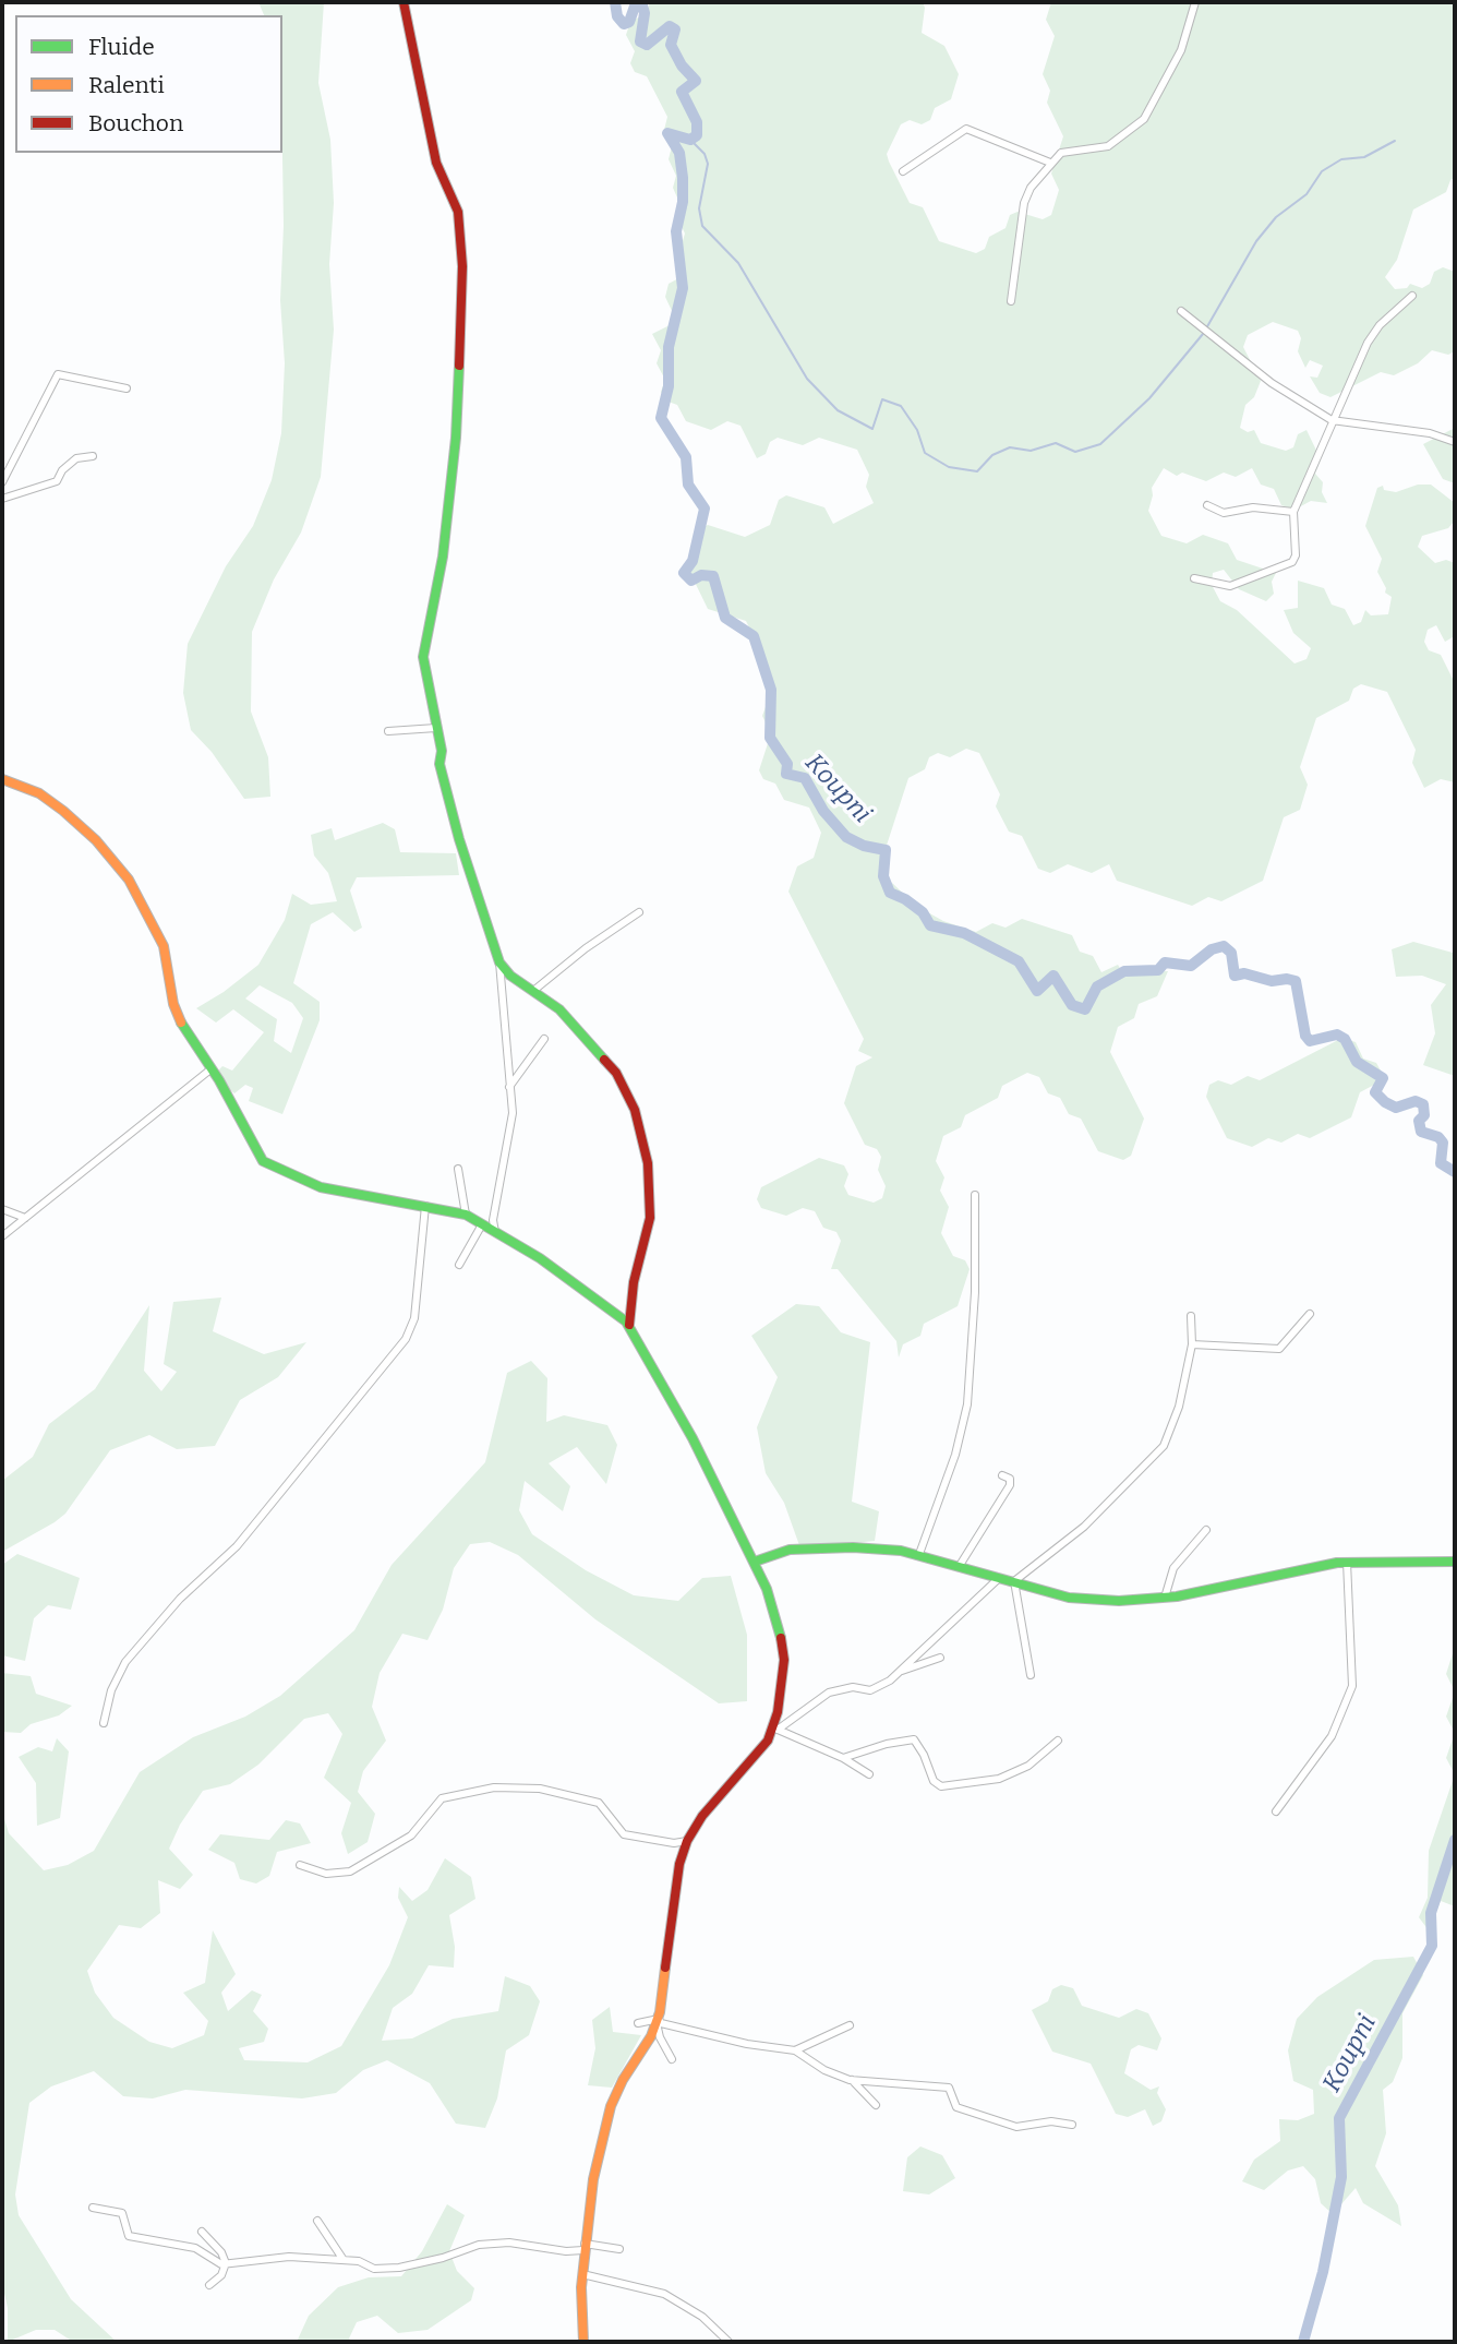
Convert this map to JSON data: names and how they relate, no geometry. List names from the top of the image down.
{
  "water": ["Koupni"],
  "legend": ["Fluide", "Ralenti", "Bouchon"]
}
